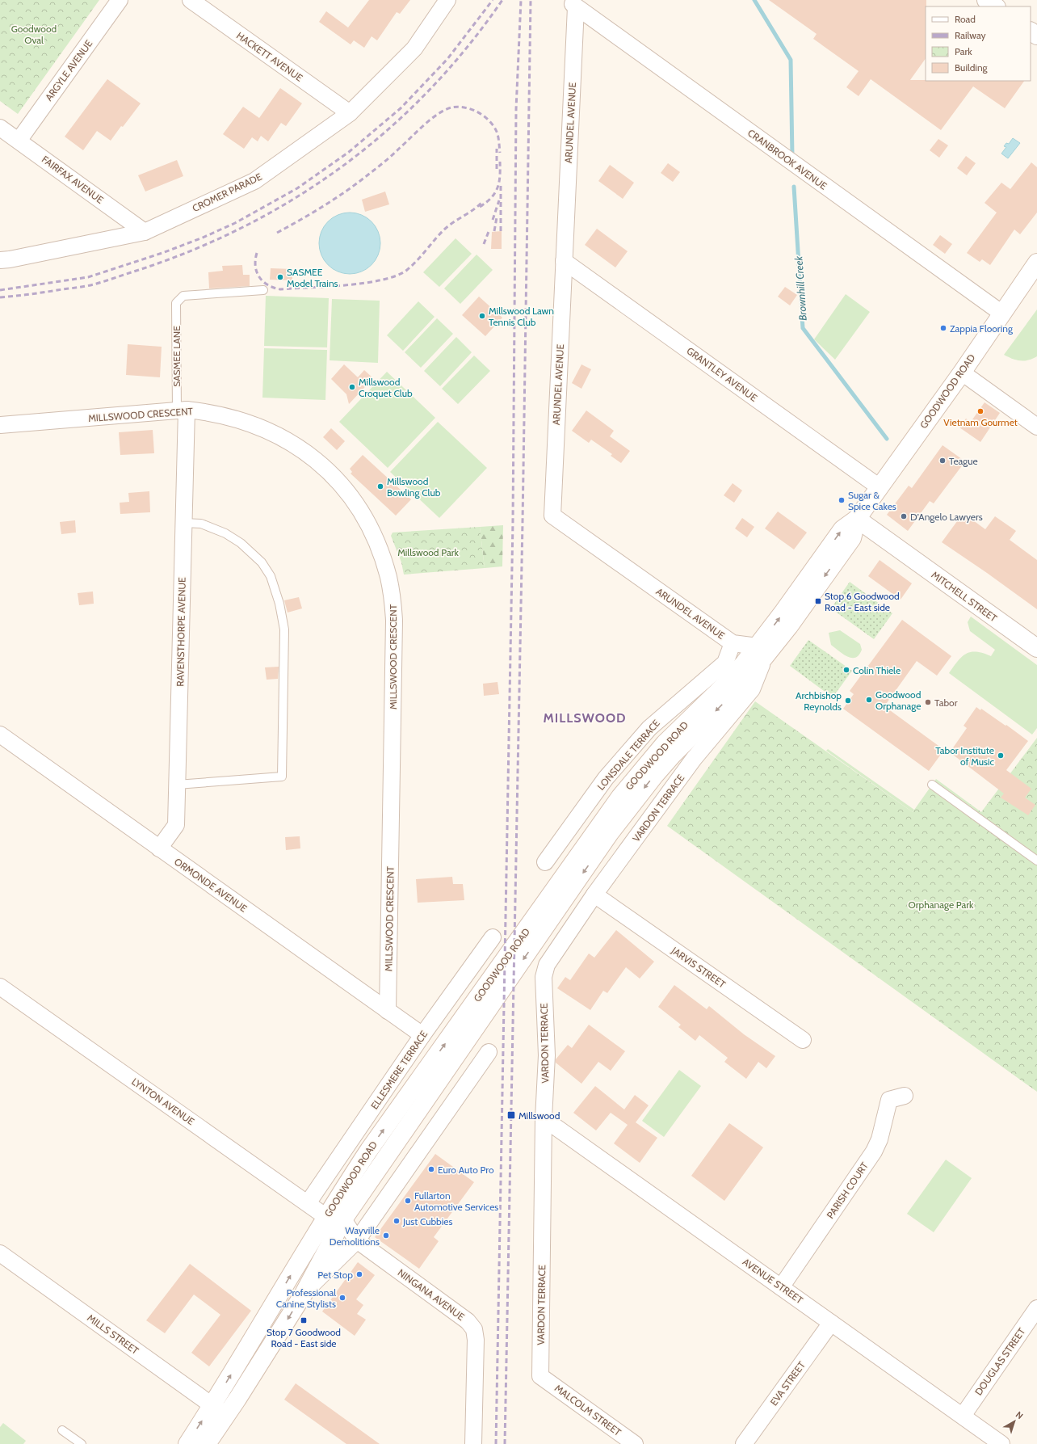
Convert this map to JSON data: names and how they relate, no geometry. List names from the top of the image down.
{
  "streets": {
    "main road": ["GOODWOOD ROAD", "MITCHELL STREET"],
    "street": [
      "HACKETT AVENUE",
      "ARGYLE AVENUE",
      "ARUNDEL AVENUE",
      "CRANBROOK AVENUE",
      "FAIRFAX AVENUE",
      "CROMER PARADE",
      "GRANTLEY AVENUE",
      "MILLSWOOD CRESCENT",
      "RAVENSTHORPE AVENUE",
      "LONSDALE TERRACE",
      "VARDON TERRACE",
      "ORMONDE AVENUE",
      "JARVIS STREET",
      "ELLESMERE TERRACE",
      "LYNTON AVENUE",
      "PARISH COURT",
      "AVENUE STREET",
      "NINGANA AVENUE",
      "MILLS STREET",
      "DOUGLAS STREET",
      "EVA STREET",
      "MALCOLM STREET"
    ],
    "lane": ["SASMEE LANE"]
  },
  "crossings": [
    ["HACKETT AVENUE", "CROMER PARADE"],
    ["ARGYLE AVENUE", "FAIRFAX AVENUE"],
    ["ARUNDEL AVENUE", "CRANBROOK AVENUE"],
    ["ARUNDEL AVENUE", "GRANTLEY AVENUE"],
    ["ARUNDEL AVENUE", "GOODWOOD ROAD"],
    ["ARUNDEL AVENUE", "LONSDALE TERRACE"],
    ["ARUNDEL AVENUE", "VARDON TERRACE"],
    ["CRANBROOK AVENUE", "GOODWOOD ROAD"],
    ["FAIRFAX AVENUE", "CROMER PARADE"],
    ["SASMEE LANE", "MILLSWOOD CRESCENT"],
    ["SASMEE LANE", "RAVENSTHORPE AVENUE"],
    ["GRANTLEY AVENUE", "GOODWOOD ROAD"],
    ["GOODWOOD ROAD", "MITCHELL STREET"],
    ["GOODWOOD ROAD", "VARDON TERRACE"],
    ["GOODWOOD ROAD", "LYNTON AVENUE"],
    ["GOODWOOD ROAD", "NINGANA AVENUE"],
    ["GOODWOOD ROAD", "MILLS STREET"],
    ["MILLSWOOD CRESCENT", "RAVENSTHORPE AVENUE"],
    ["MILLSWOOD CRESCENT", "ORMONDE AVENUE"],
    ["RAVENSTHORPE AVENUE", "ORMONDE AVENUE"],
    ["VARDON TERRACE", "JARVIS STREET"],
    ["VARDON TERRACE", "AVENUE STREET"],
    ["VARDON TERRACE", "MALCOLM STREET"],
    ["ORMONDE AVENUE", "ELLESMERE TERRACE"],
    ["ELLESMERE TERRACE", "LYNTON AVENUE"],
    ["LYNTON AVENUE", "NINGANA AVENUE"],
    ["PARISH COURT", "AVENUE STREET"],
    ["AVENUE STREET", "DOUGLAS STREET"],
    ["AVENUE STREET", "EVA STREET"]
  ],
  "districts": ["MILLSWOOD"],
  "water": ["Brownhill Creek"],
  "parks": ["Goodwood Oval", "Millswood Park", "Orphanage Park"],
  "places": {
    "other": [
      "SASMEE Model Trains",
      "Millswood Lawn Tennis Club",
      "Zappia Flooring",
      "Millswood Croquet Club",
      "Vietnam Gourmet",
      "Teague",
      "Millswood Bowling Club",
      "Sugar & Spice Cakes",
      "D'Angelo Lawyers",
      "Colin Thiele",
      "Goodwood Orphanage",
      "Archbishop Reynolds",
      "Tabor",
      "Tabor Institute of Music",
      "Euro Auto Pro",
      "Fullarton Automotive Services",
      "Just Cubbies",
      "Wayville Demolitions",
      "Pet Stop",
      "Professional Canine Stylists"
    ],
    "transit": ["Stop 6 Goodwood Road - East side", "Millswood", "Stop 7 Goodwood Road - East side"]
  },
  "legend": [
    "Road",
    "Railway",
    "Park",
    "Building"
  ],
  "north": "top right"
}
